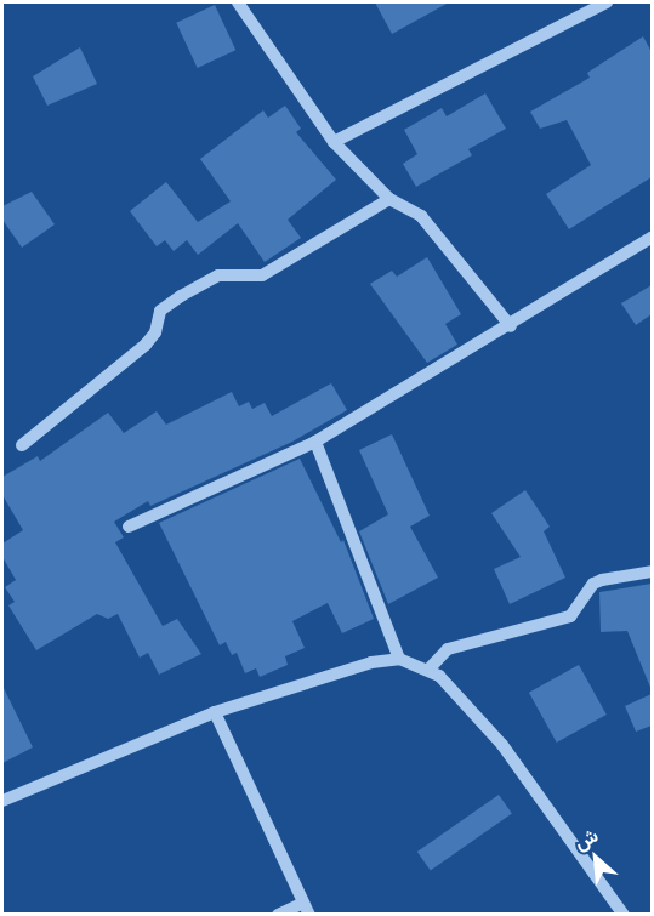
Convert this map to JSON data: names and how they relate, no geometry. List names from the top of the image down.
{
  "north": "top left"
}
